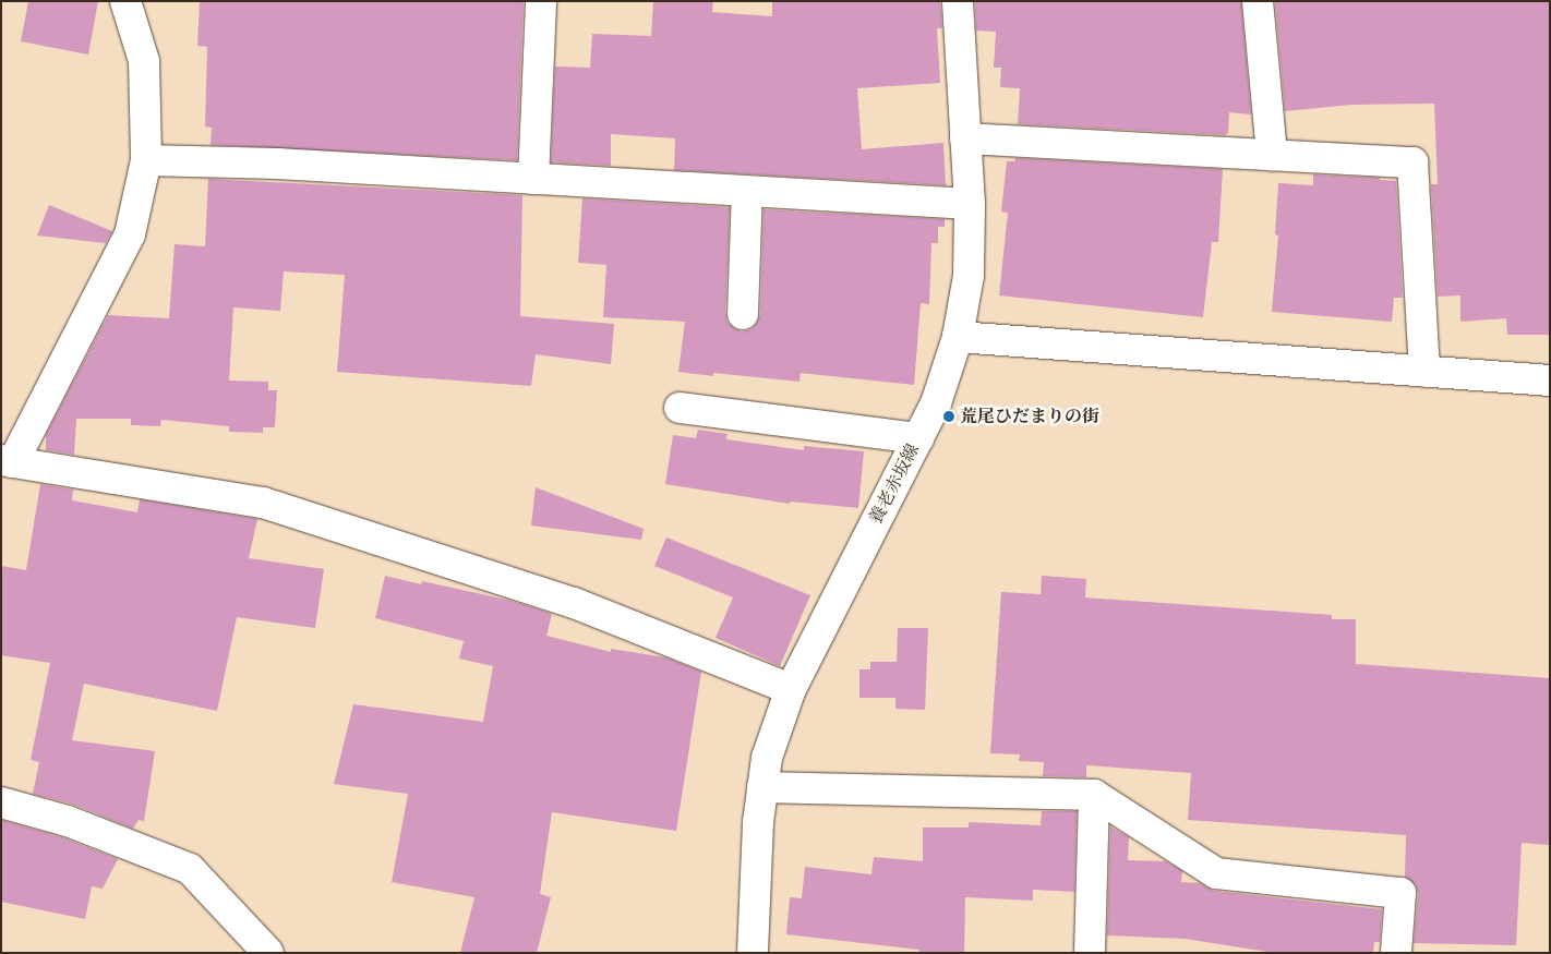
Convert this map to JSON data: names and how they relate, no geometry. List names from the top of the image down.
{
  "streets": {
    "street": ["養老赤坂線"]
  },
  "places": ["荒尾ひだまりの街"]
}
